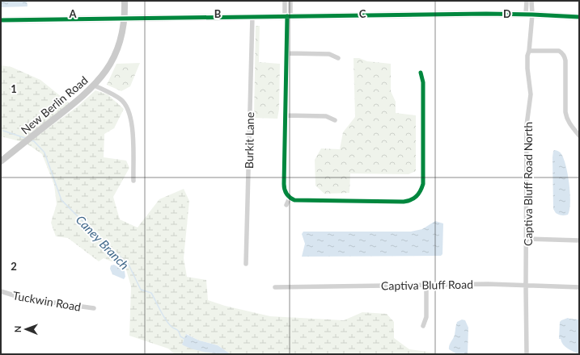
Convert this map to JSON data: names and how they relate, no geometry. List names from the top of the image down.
{
  "streets": {
    "street": [
      "New Berlin Road",
      "Burkit Lane",
      "Captiva Bluff Road North",
      "Captiva Bluff Road",
      "Tuckwin Road"
    ]
  },
  "crossings": [
    ["Captiva Bluff Road North", "Captiva Bluff Road"]
  ],
  "water": ["Caney Branch"],
  "north": "left",
  "grid": {
    "columns": [
      "A",
      "B",
      "C",
      "D"
    ],
    "rows": ["1", "2"]
  }
}
